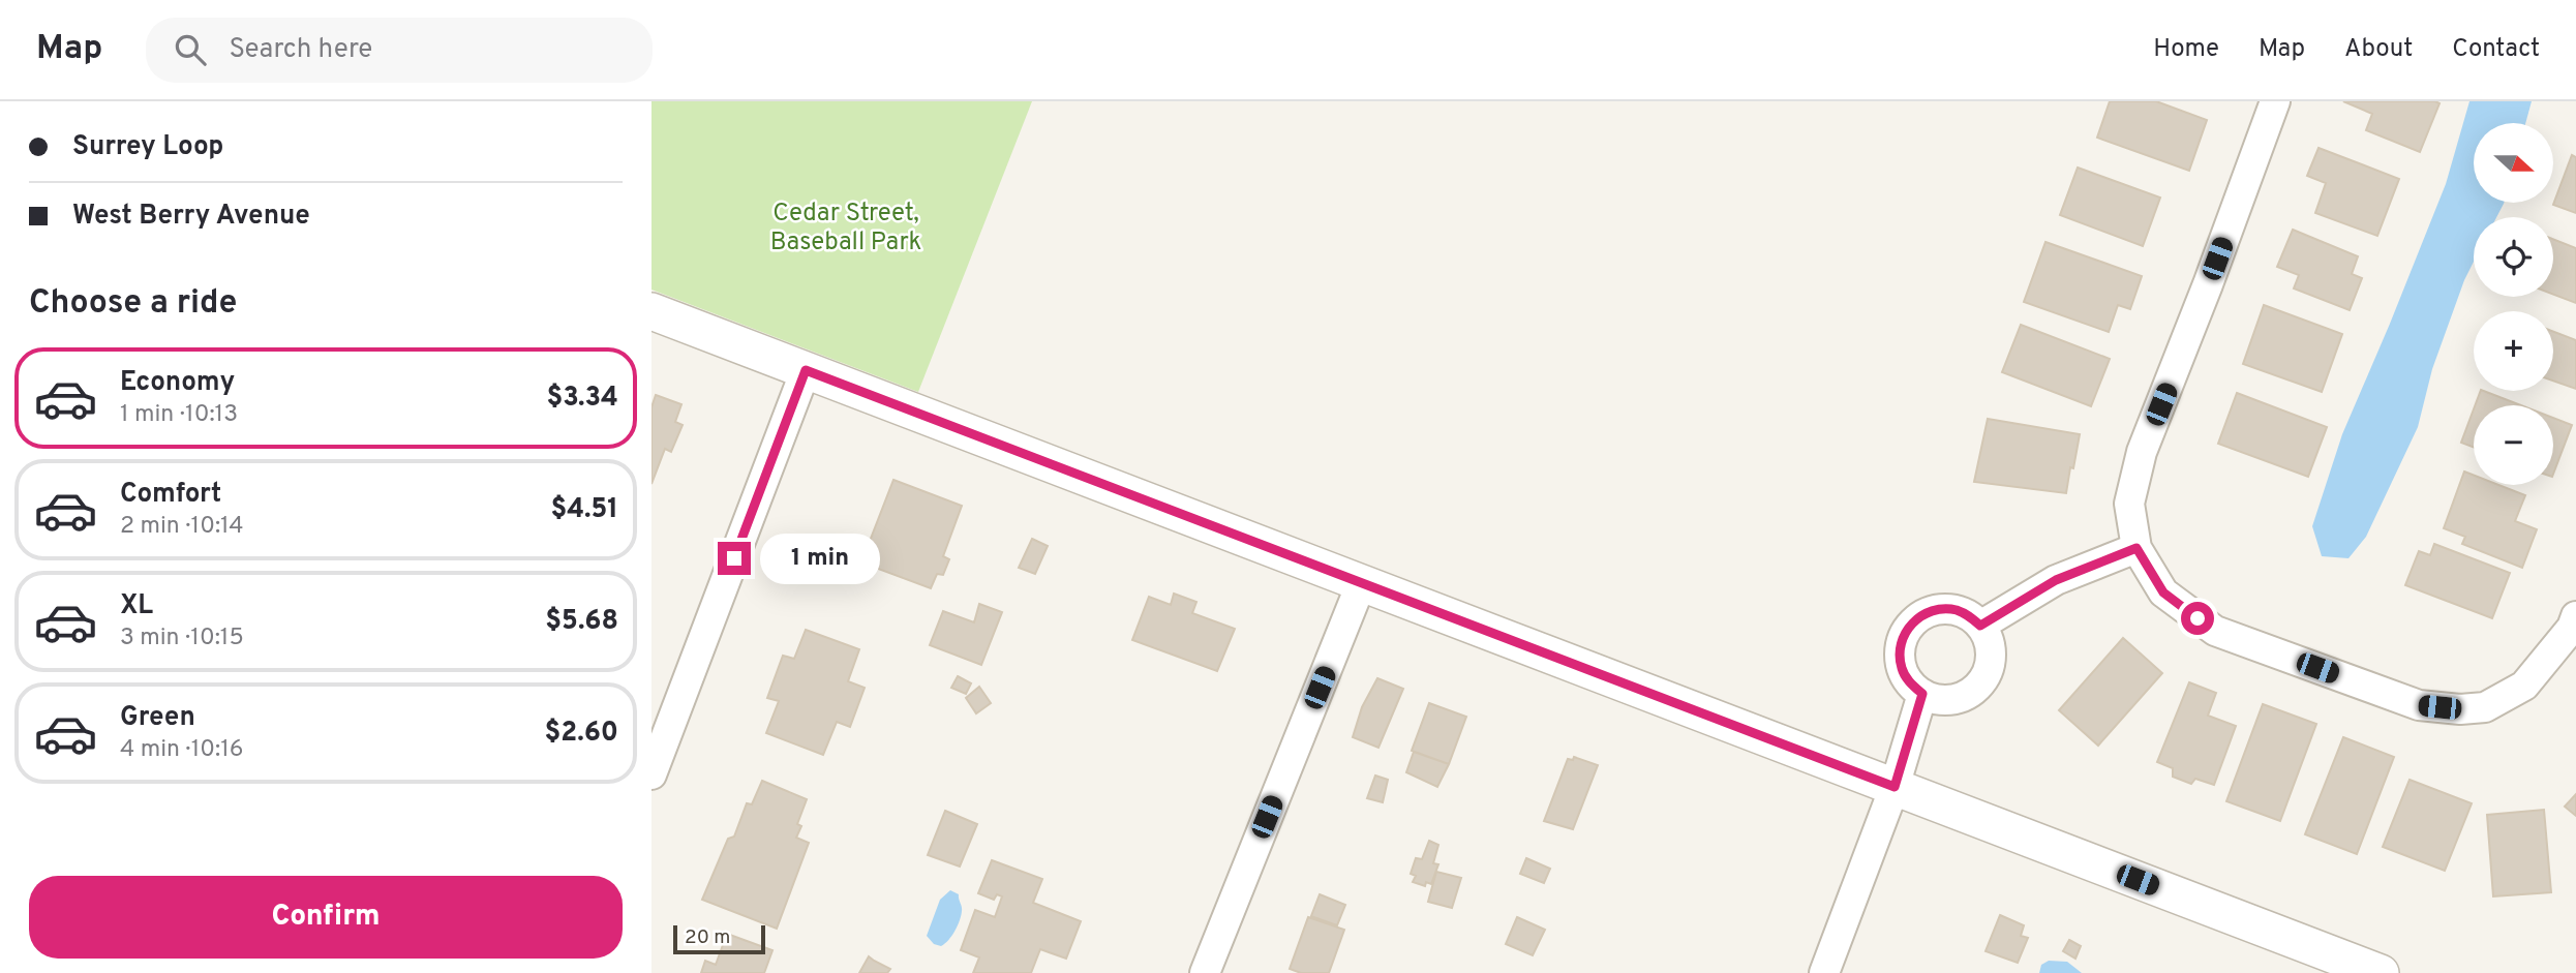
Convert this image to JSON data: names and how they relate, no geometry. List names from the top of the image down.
{
  "parks": ["Cedar Street, Baseball Park"],
  "scale_bar": "20 m",
  "north": "right",
  "page": {
    "header": "Map",
    "search": "Search here",
    "nav": [
      "Home",
      "Map",
      "About",
      "Contact"
    ],
    "banner": ["Surrey Loop", "West Berry Avenue"],
    "map_buttons": ["+", "−"],
    "heading": "Choose a ride",
    "list": [
      {
        "name": "Economy",
        "note": "1 min · 10:13",
        "value": "$3.34"
      },
      {
        "name": "Comfort",
        "note": "2 min · 10:14",
        "value": "$4.51"
      },
      {
        "name": "XL",
        "note": "3 min · 10:15",
        "value": "$5.68"
      },
      {
        "name": "Green",
        "note": "4 min · 10:16",
        "value": "$2.60"
      }
    ],
    "bubble": "1 min",
    "buttons": "Confirm",
    "scale": "20 m"
  }
}
